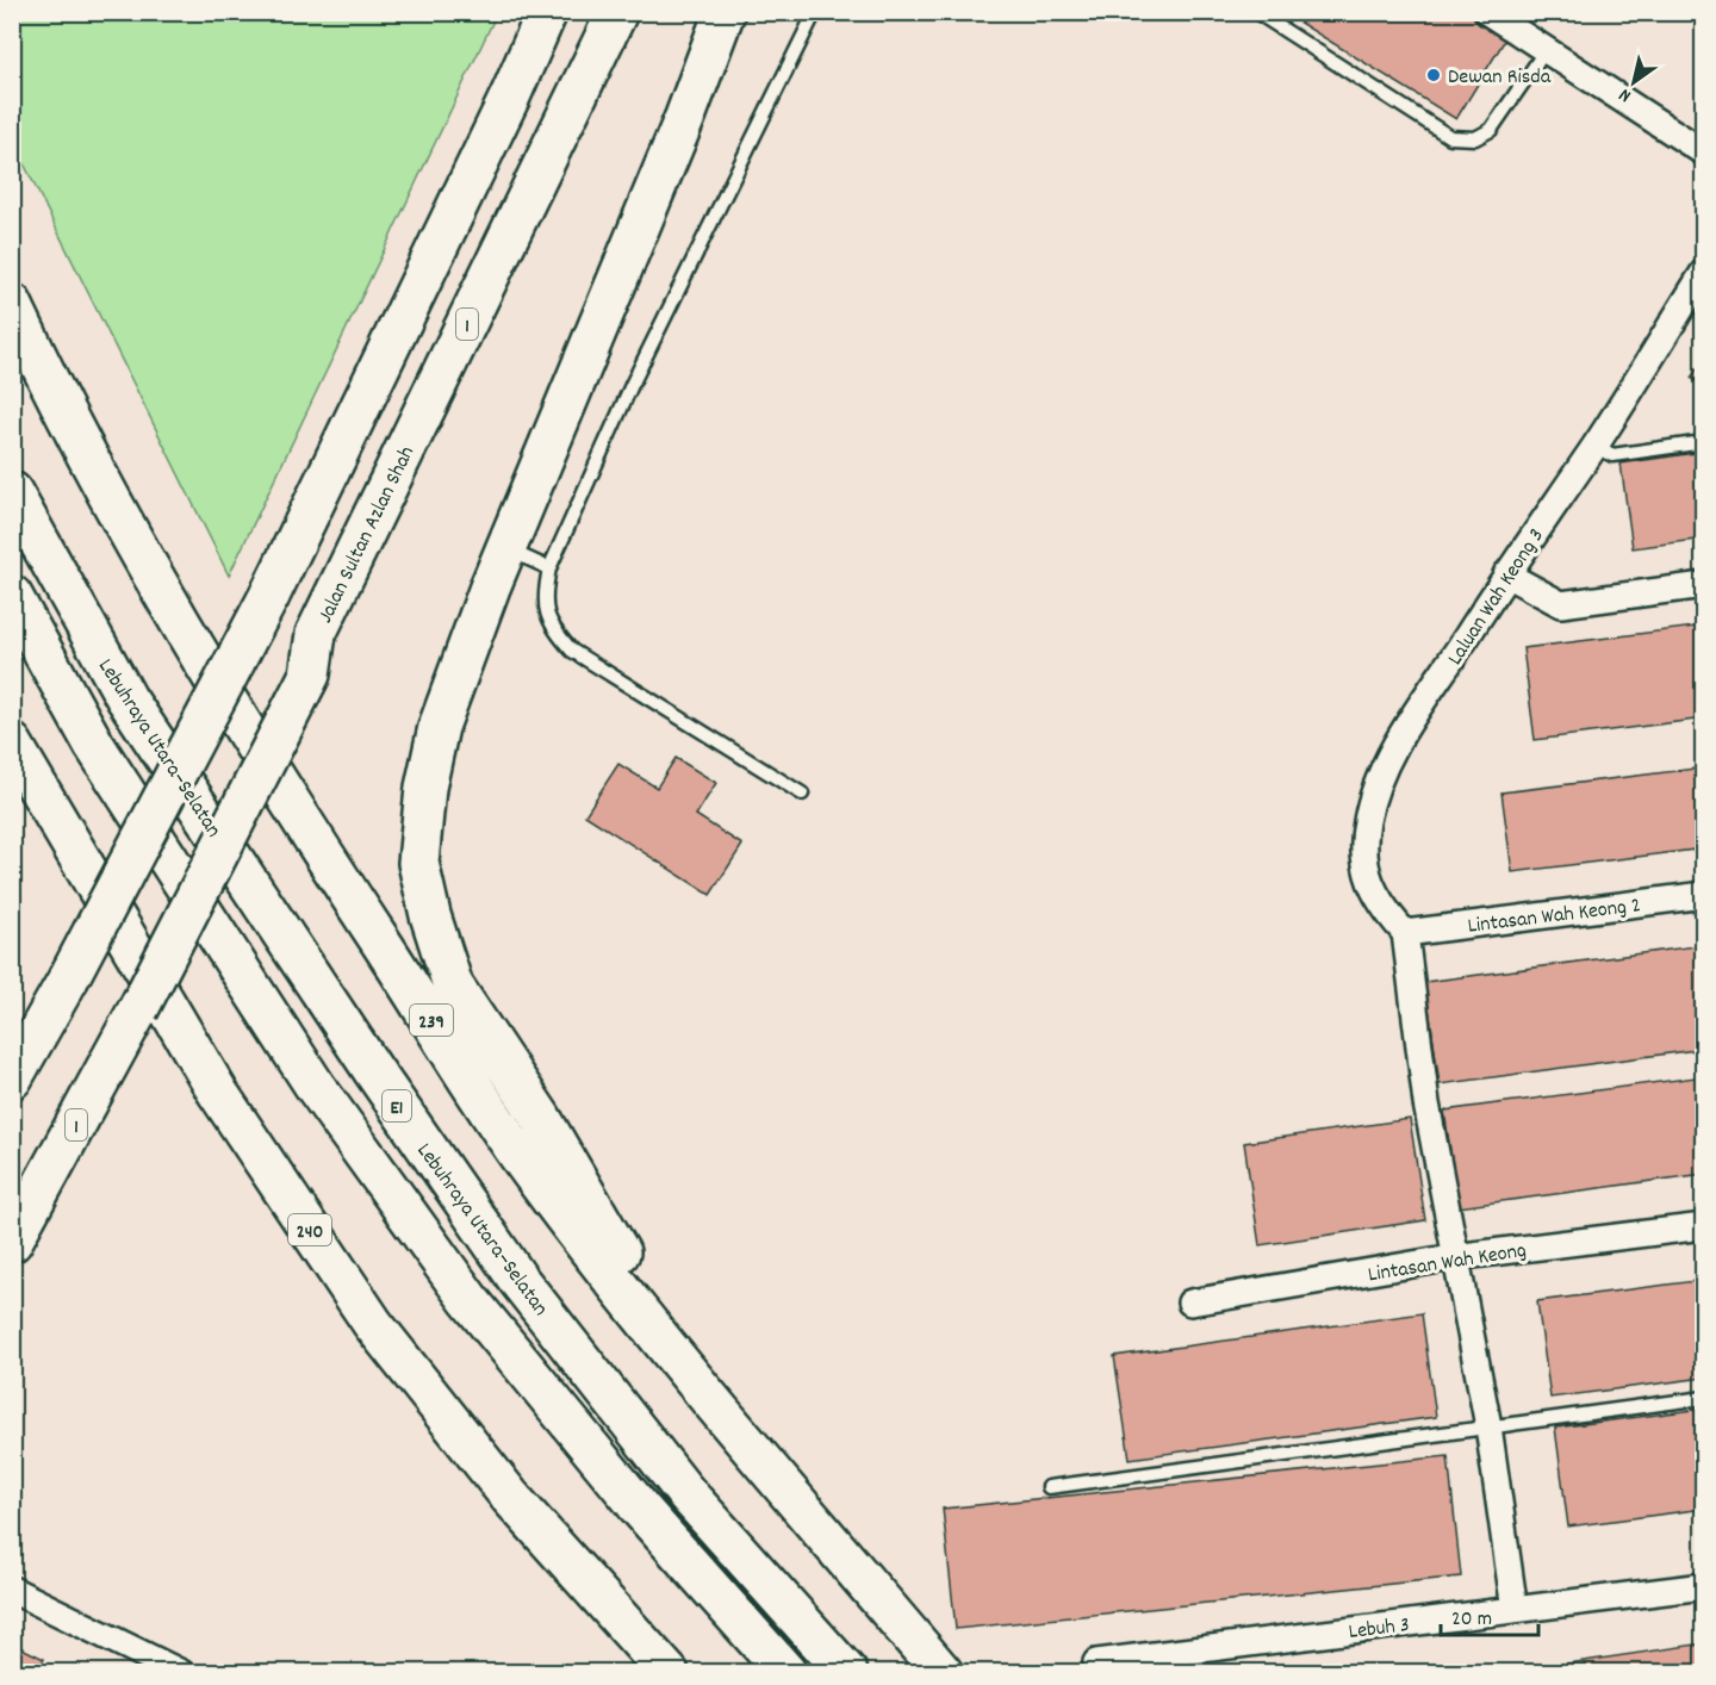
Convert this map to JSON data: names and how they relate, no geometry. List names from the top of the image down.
{
  "streets": {
    "main road": [
      "1",
      "Jalan Sultan Azlan Shah",
      "Lebuhraya Utara–Selatan",
      "239",
      "E1",
      "240"
    ],
    "street": [
      "Laluan Wah Keong 3",
      "Lintasan Wah Keong 2",
      "Lintasan Wah Keong",
      "Lebuh 3"
    ]
  },
  "crossings": [
    ["Laluan Wah Keong 3", "Lintasan Wah Keong 2"]
  ],
  "places": ["Dewan Risda"],
  "scale_bar": "20 m",
  "north": "bottom left"
}
